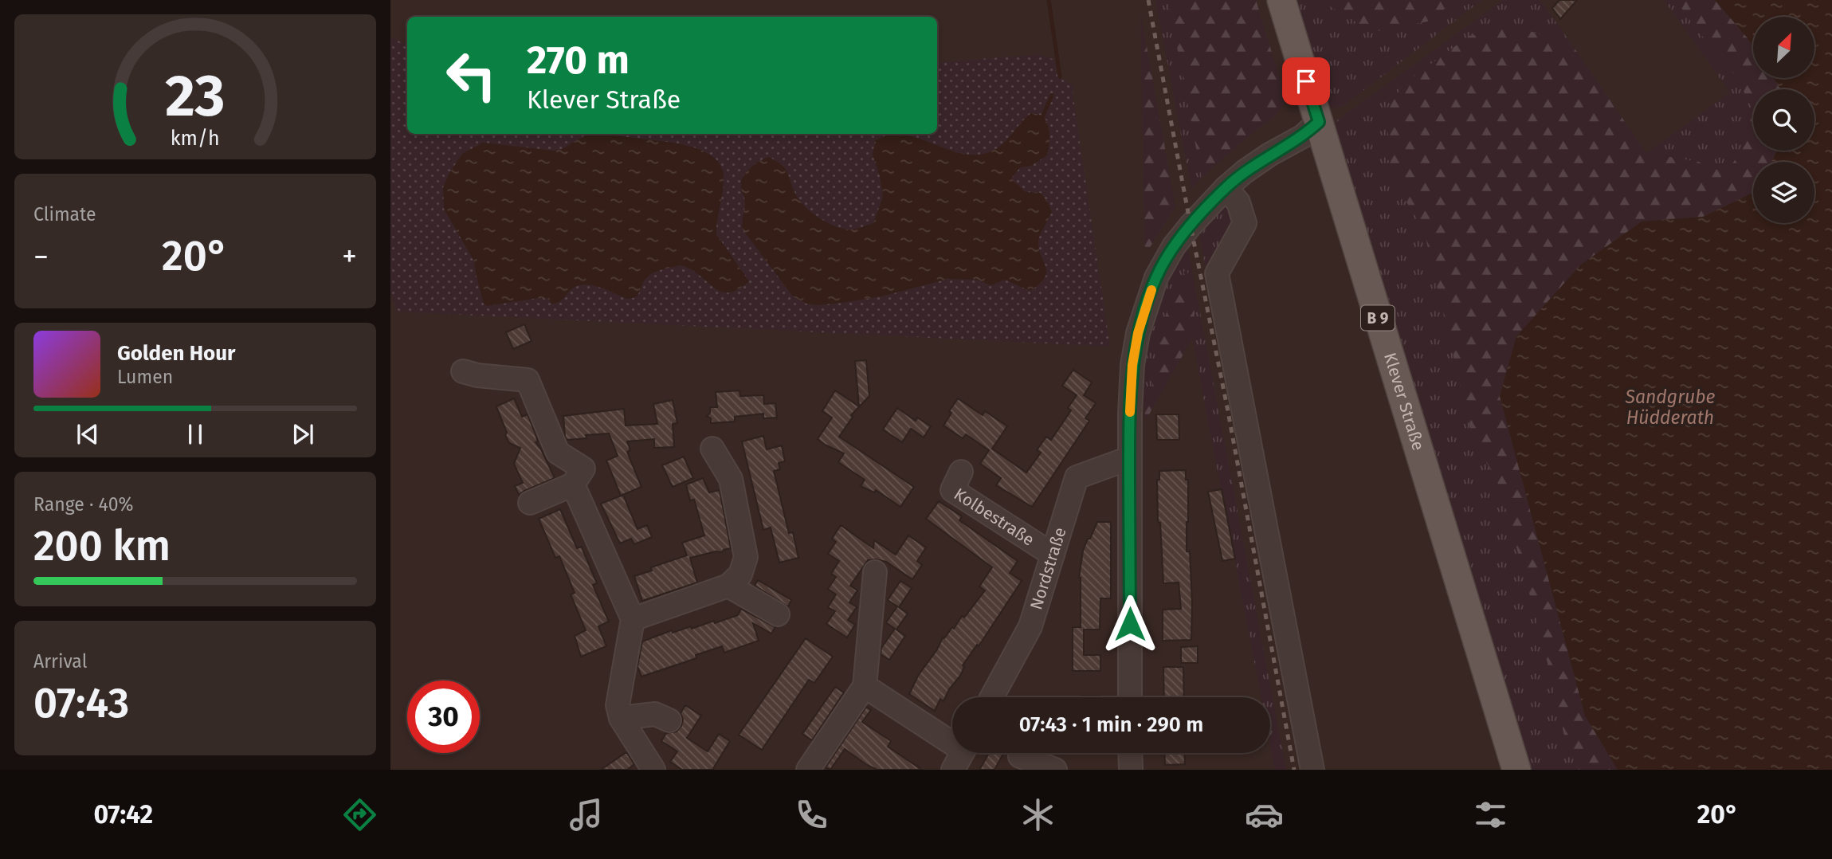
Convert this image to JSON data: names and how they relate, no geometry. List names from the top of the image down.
{
  "streets": {
    "main road": ["B 9", "Klever Straße"],
    "street": ["Kolbestraße", "Nordstraße"]
  },
  "crossings": [
    ["Kolbestraße", "Nordstraße"]
  ],
  "water": ["Sandgrube Hüdderath"],
  "north": "top right",
  "page": {
    "turn": ["270 m", "Klever Straße"],
    "tile": [
      "Climate",
      ["Range · 40%", "200 km"],
      ["Arrival", "07:43"]
    ],
    "heat": ["−", "20°", "+"],
    "song": ["Golden Hour", "Lumen"],
    "limit": "30",
    "trip": "07:43 · 1 min · 290 m",
    "tabs": ["07:42", "20°"],
    "gauge": ["23", "km/h"]
  }
}
